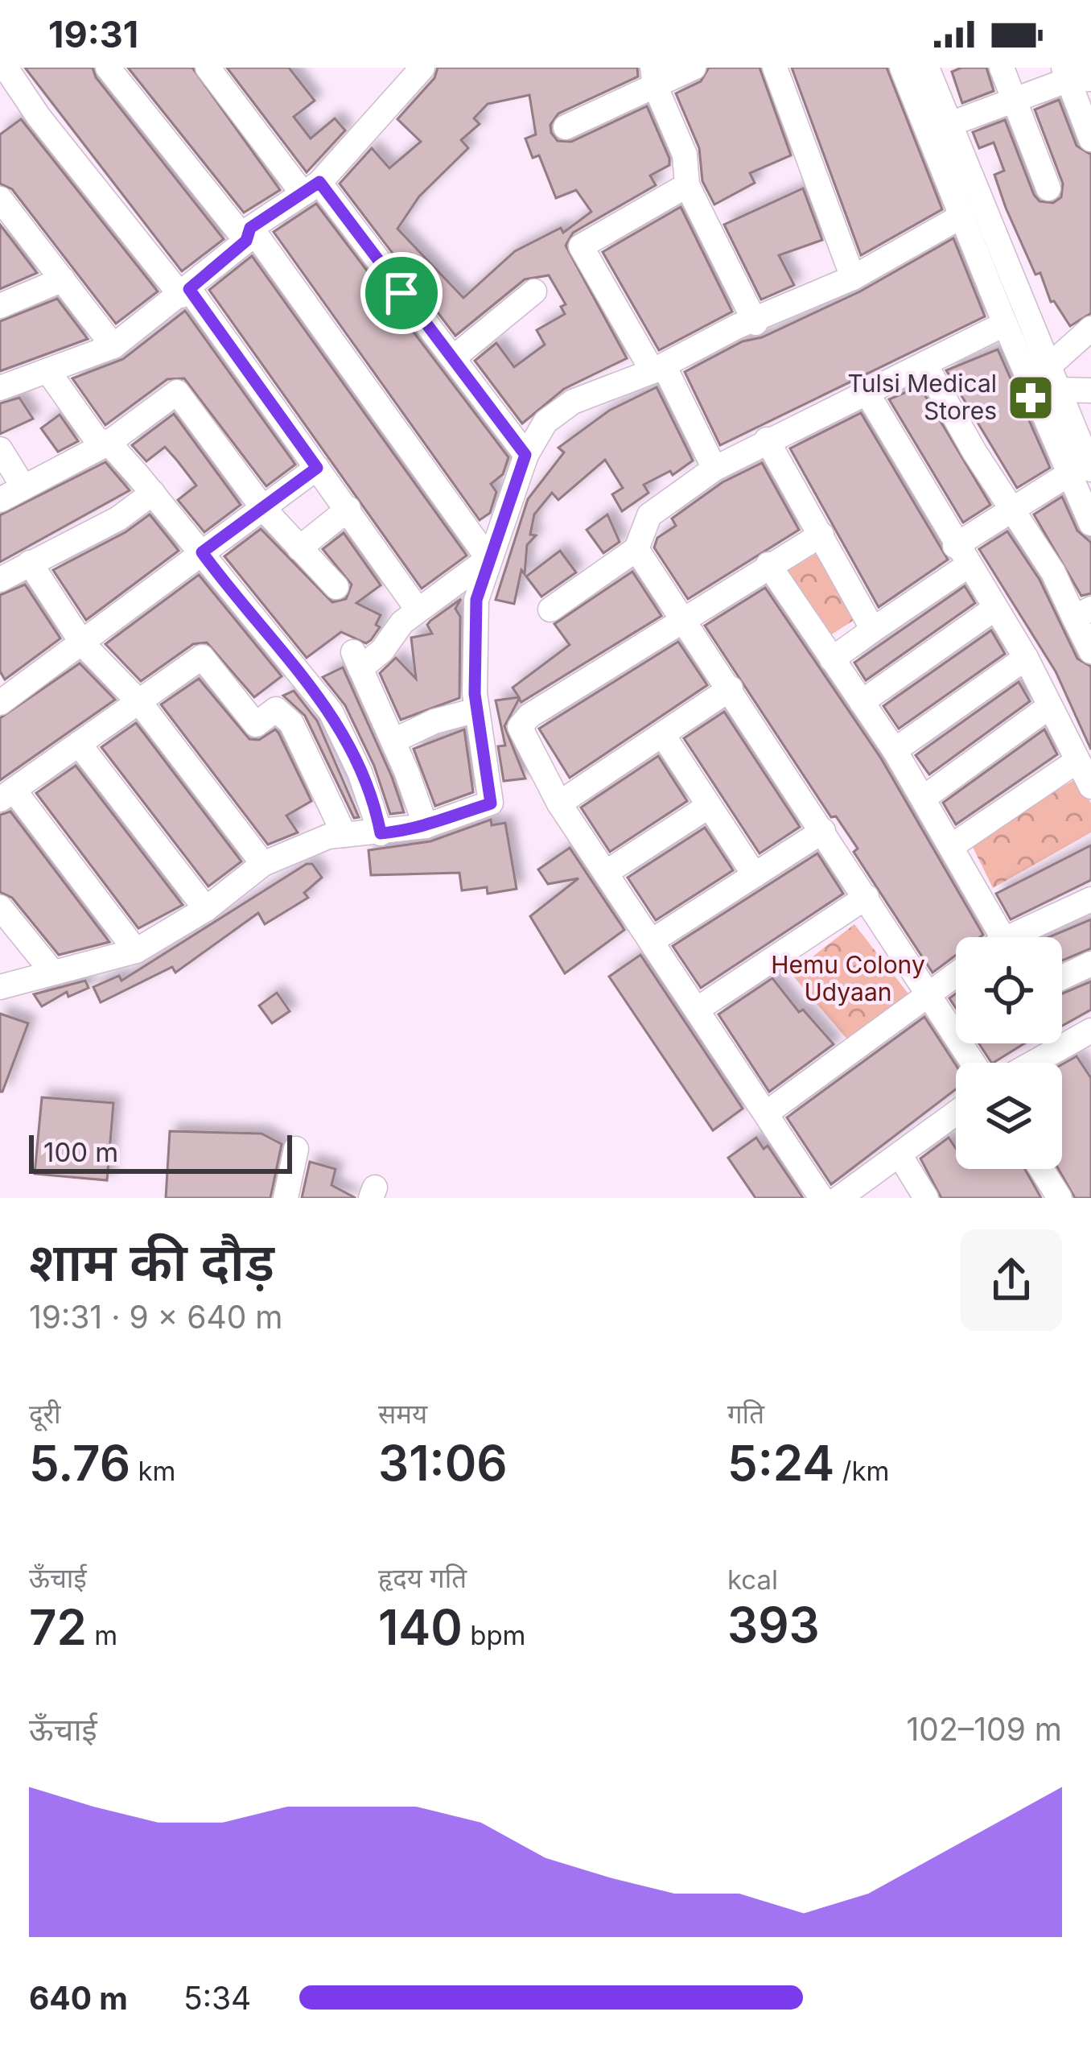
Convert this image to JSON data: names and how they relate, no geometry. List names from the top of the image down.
{
  "parks": ["Hemu Colony Udyaan"],
  "places": {
    "pharmacy": ["Tulsi Medical Stores"]
  },
  "scale_bar": "100 m",
  "page": {
    "status": "19:31",
    "scale": "100 m",
    "heading": ["शाम की दौड़", "19:31 · 9 × 640 m"],
    "stats": [
      ["दूरी", "5.76 km"],
      ["समय", "31:06"],
      ["गति", "5:24 /km"],
      ["ऊँचाई", "72 m"],
      ["हृदय गति", "140 bpm"],
      ["kcal", "393"]
    ],
    "chart": ["ऊँचाई", "102–109 m"],
    "list": [
      {
        "name": "640 m",
        "note": "5:34"
      }
    ]
  }
}
